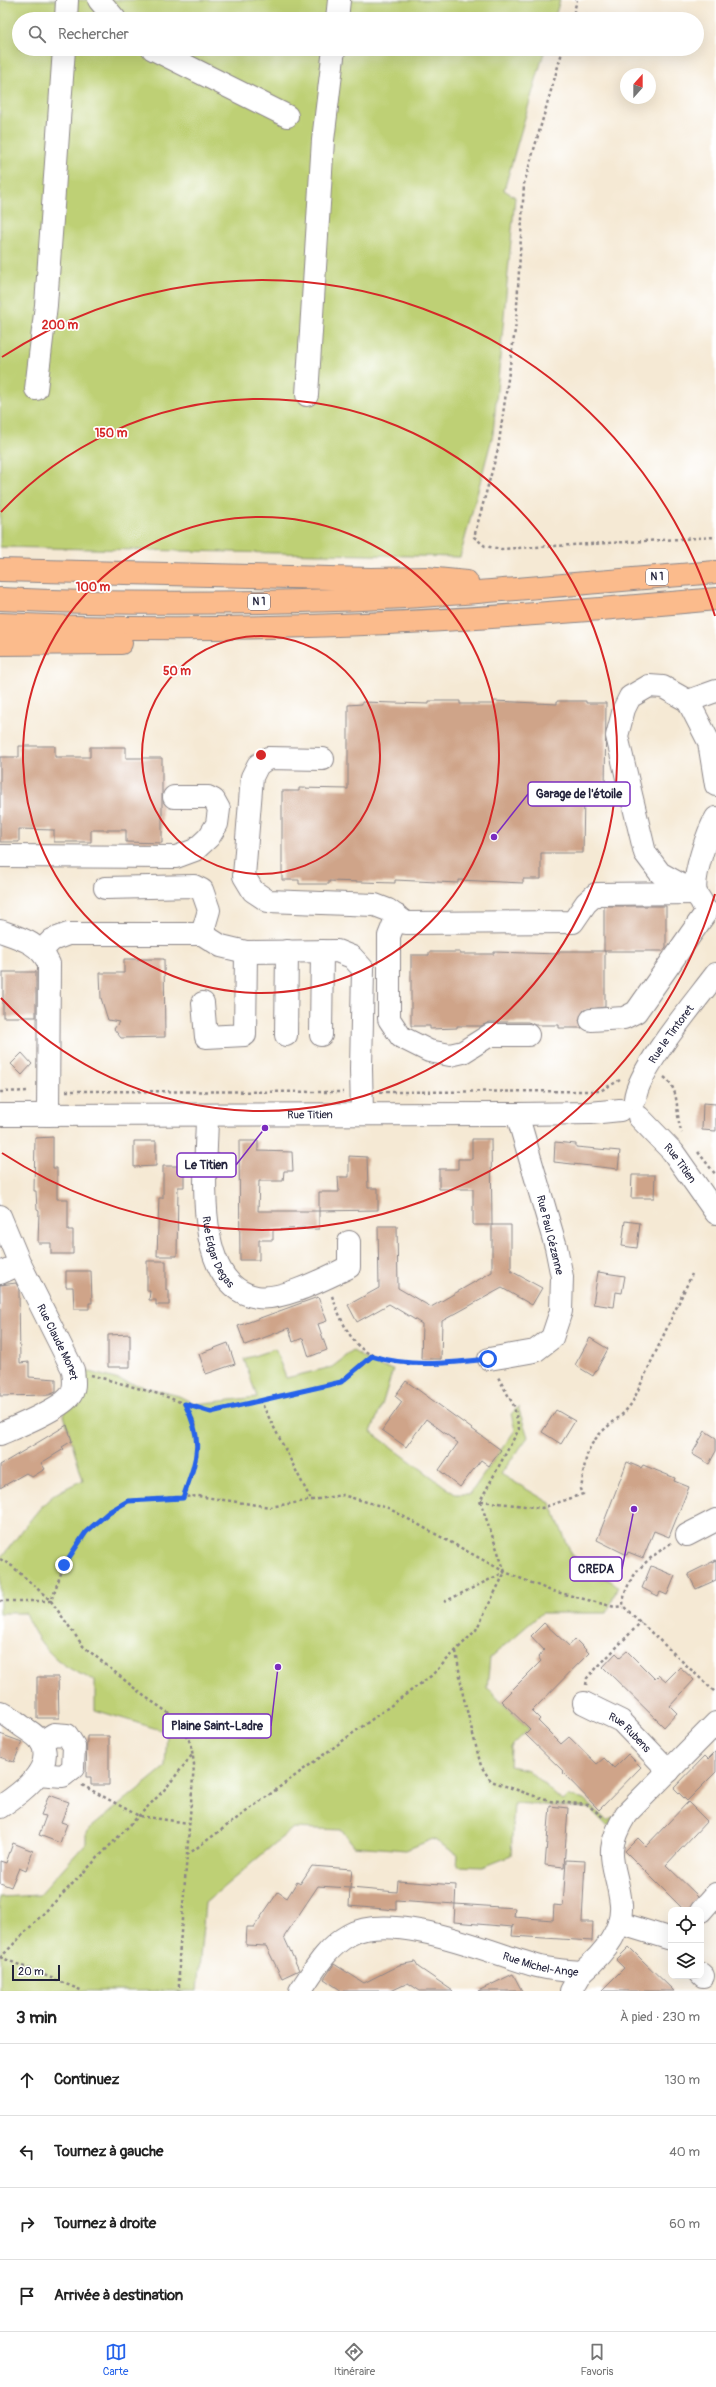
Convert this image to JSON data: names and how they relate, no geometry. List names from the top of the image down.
{
  "streets": {
    "highway": ["N 1"],
    "street": [
      "Rue le Tintoret",
      "Rue Titien",
      "Rue Paul Cézanne",
      "Rue Edgar Degas",
      "Rue Claude Monet",
      "Rue Rubens",
      "Rue Michel-Ange"
    ]
  },
  "crossings": [
    ["Rue le Tintoret", "Rue Titien"],
    ["Rue Titien", "Rue Paul Cézanne"],
    ["Rue Titien", "Rue Edgar Degas"],
    ["Rue Rubens", "Rue Michel-Ange"]
  ],
  "places": [
    "Garage de l'étoile",
    "Le Titien",
    "CREDA",
    "Plaine Saint-Ladre"
  ],
  "scale_bar": "20 m",
  "north": "top",
  "page": {
    "search": "Rechercher",
    "scale": "20 m",
    "heading": ["3 min", "À pied · 230 m"],
    "list": [
      ["Continuez", "130 m"],
      ["Tournez à gauche", "40 m"],
      ["Tournez à droite", "60 m"],
      "Arrivée à destination"
    ],
    "nav": ["Carte", "Itinéraire", "Favoris"]
  },
  "rings": [
    "200 m",
    "150 m",
    "100 m",
    "50 m"
  ]
}
